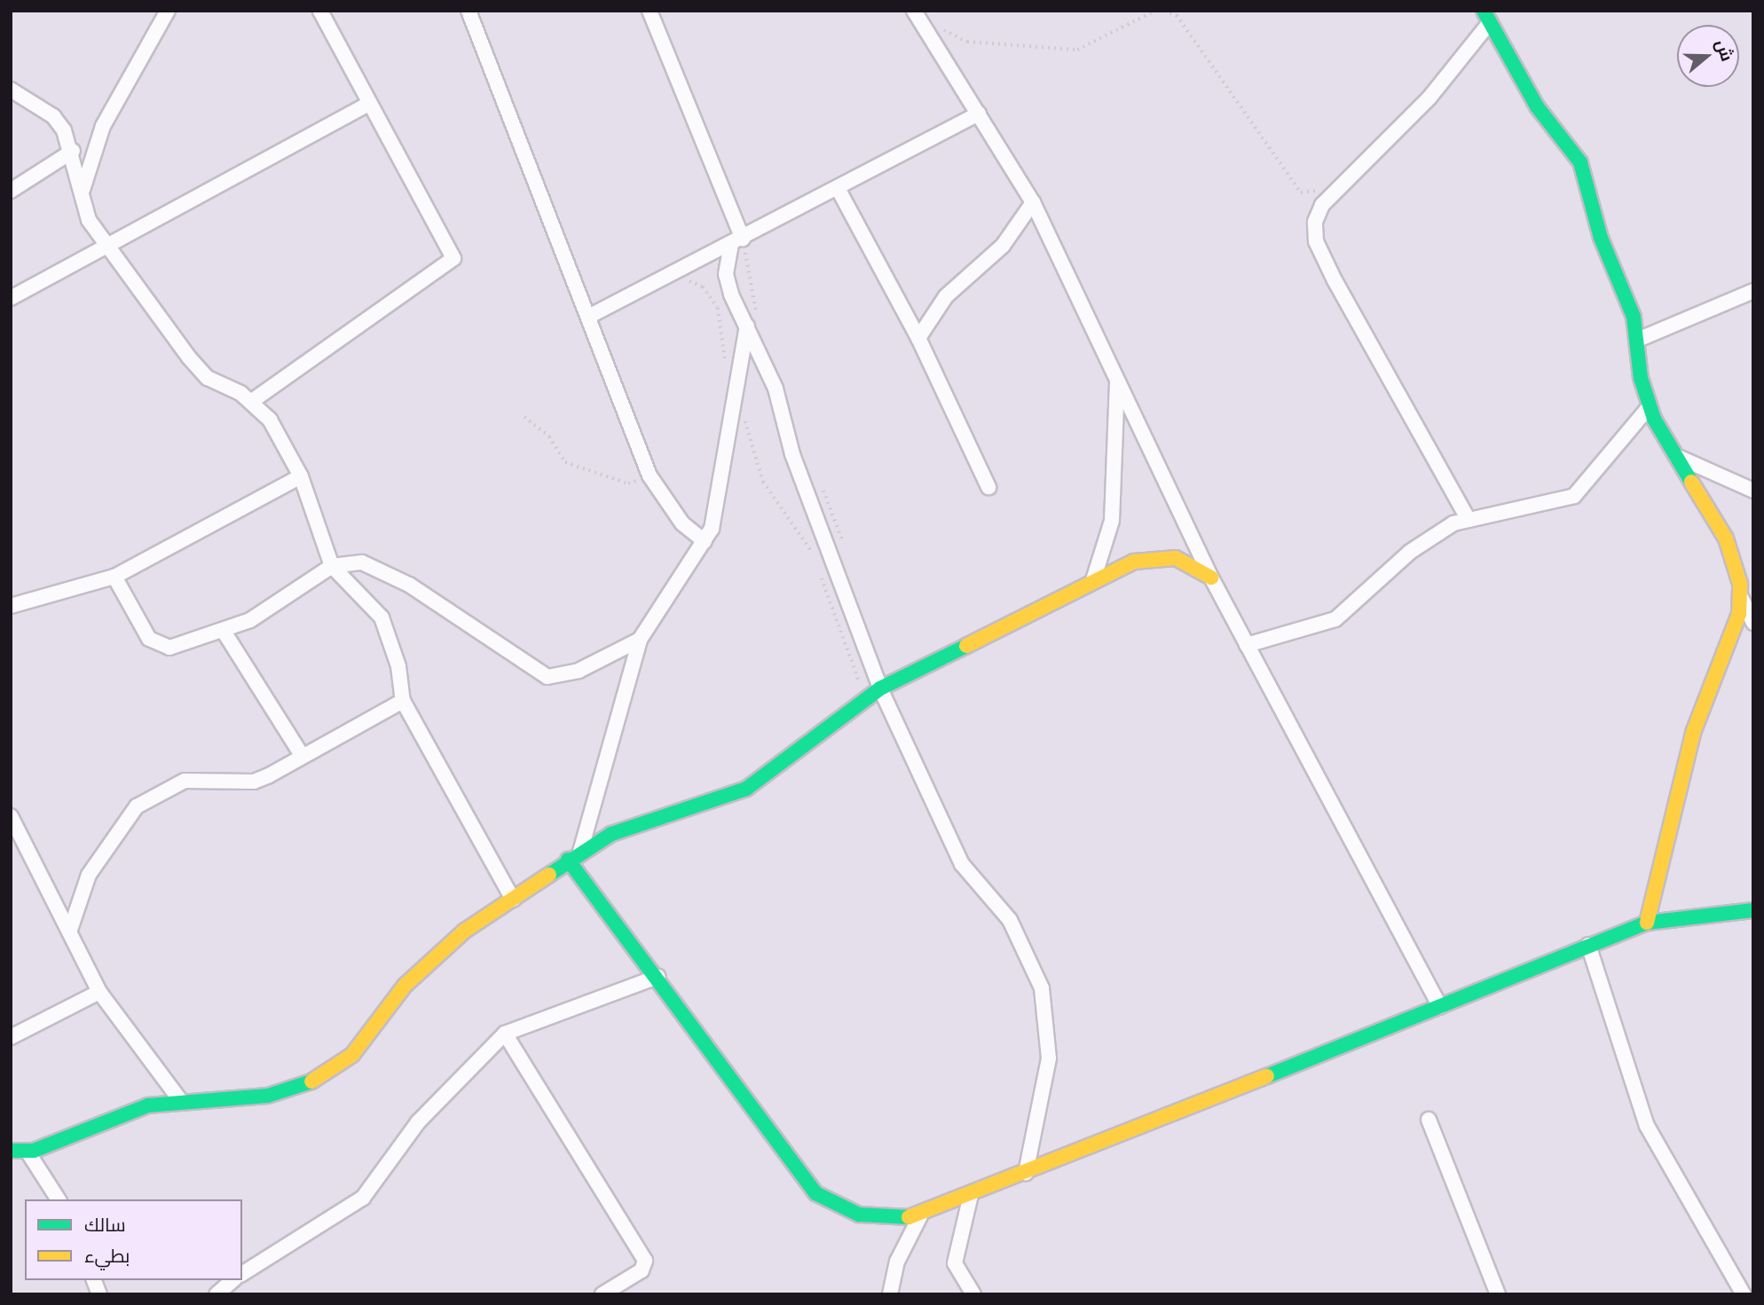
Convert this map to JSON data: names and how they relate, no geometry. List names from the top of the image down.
{
  "legend": ["سالك", "بطيء"],
  "north": "right"
}
